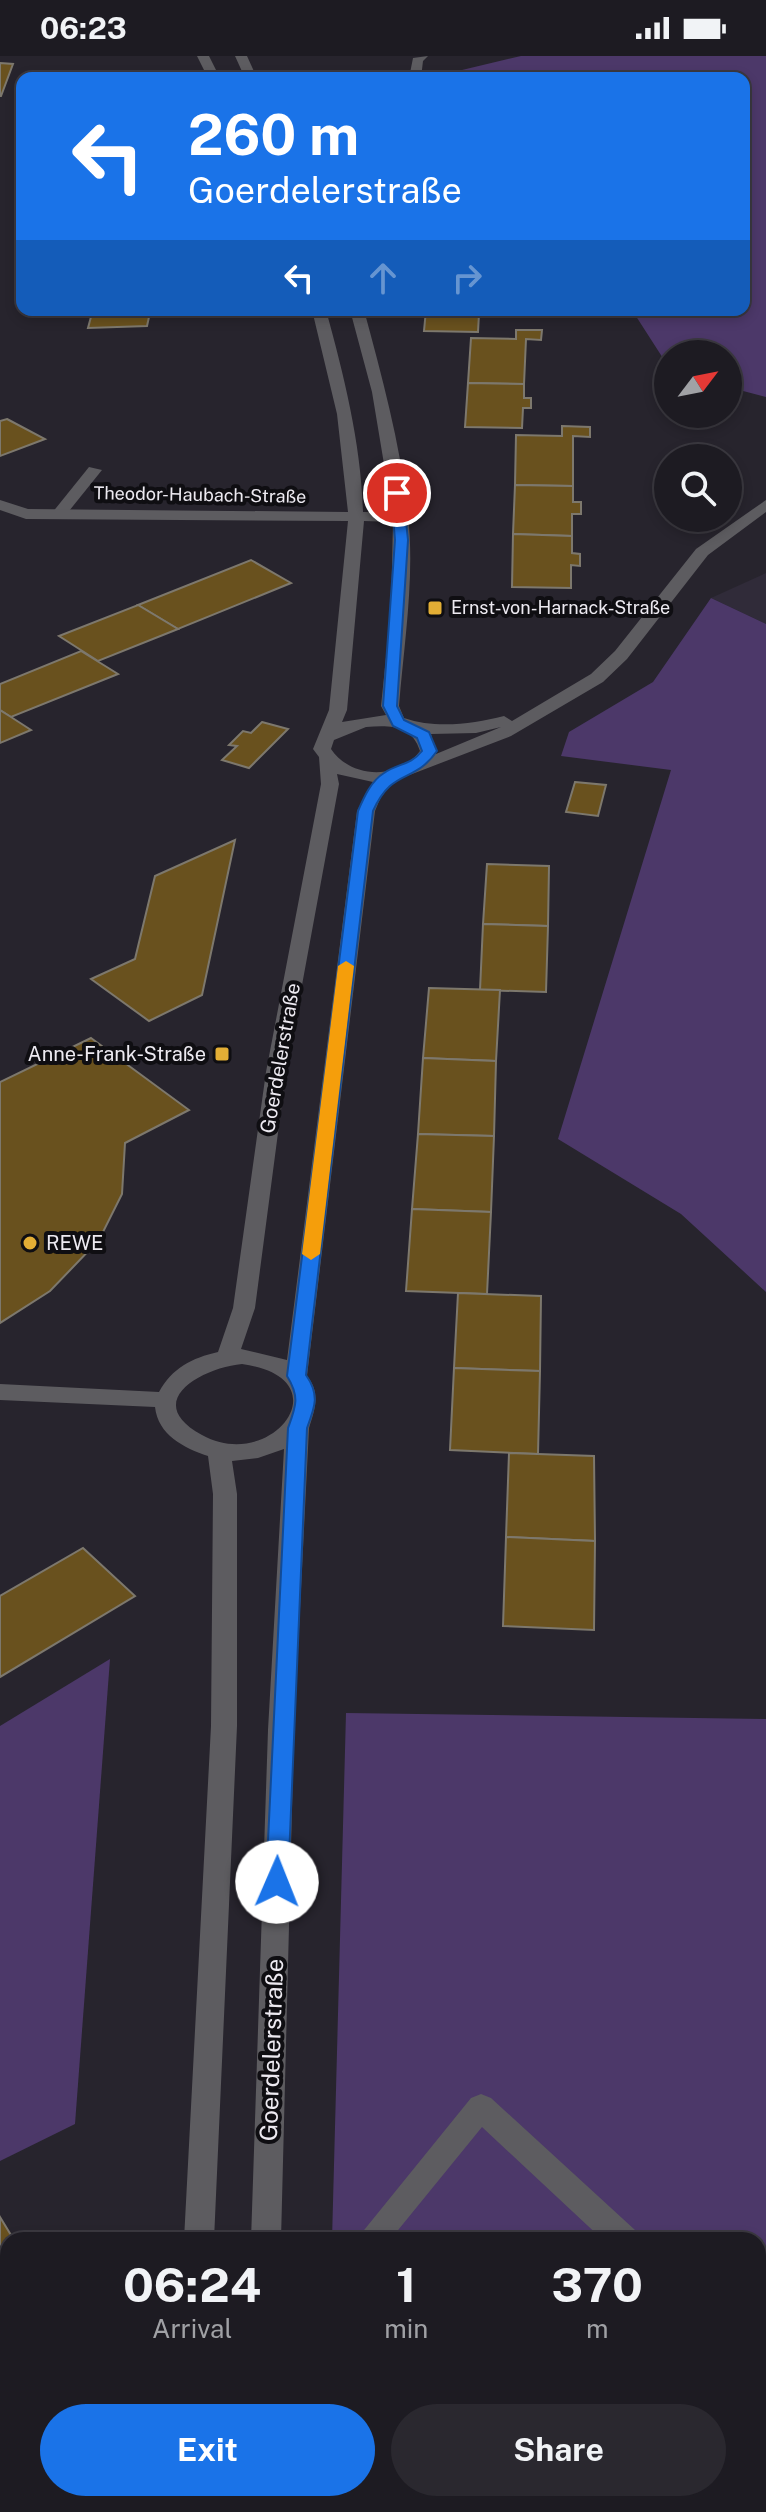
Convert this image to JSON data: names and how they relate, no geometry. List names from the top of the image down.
{
  "streets": {
    "street": ["Theodor-Haubach-Straße", "Goerdelerstraße"]
  },
  "crossings": [
    ["Theodor-Haubach-Straße", "Goerdelerstraße"]
  ],
  "places": {
    "transit": ["Ernst-von-Harnack-Straße", "Anne-Frank-Straße"],
    "other": ["REWE"]
  },
  "north": "top right",
  "page": {
    "status": "06:23",
    "turn": ["260 m", "Goerdelerstraße"],
    "eta": [
      "06:24",
      "Arrival",
      "1",
      "min",
      "370",
      "m"
    ],
    "buttons": ["Exit", "Share"]
  }
}
